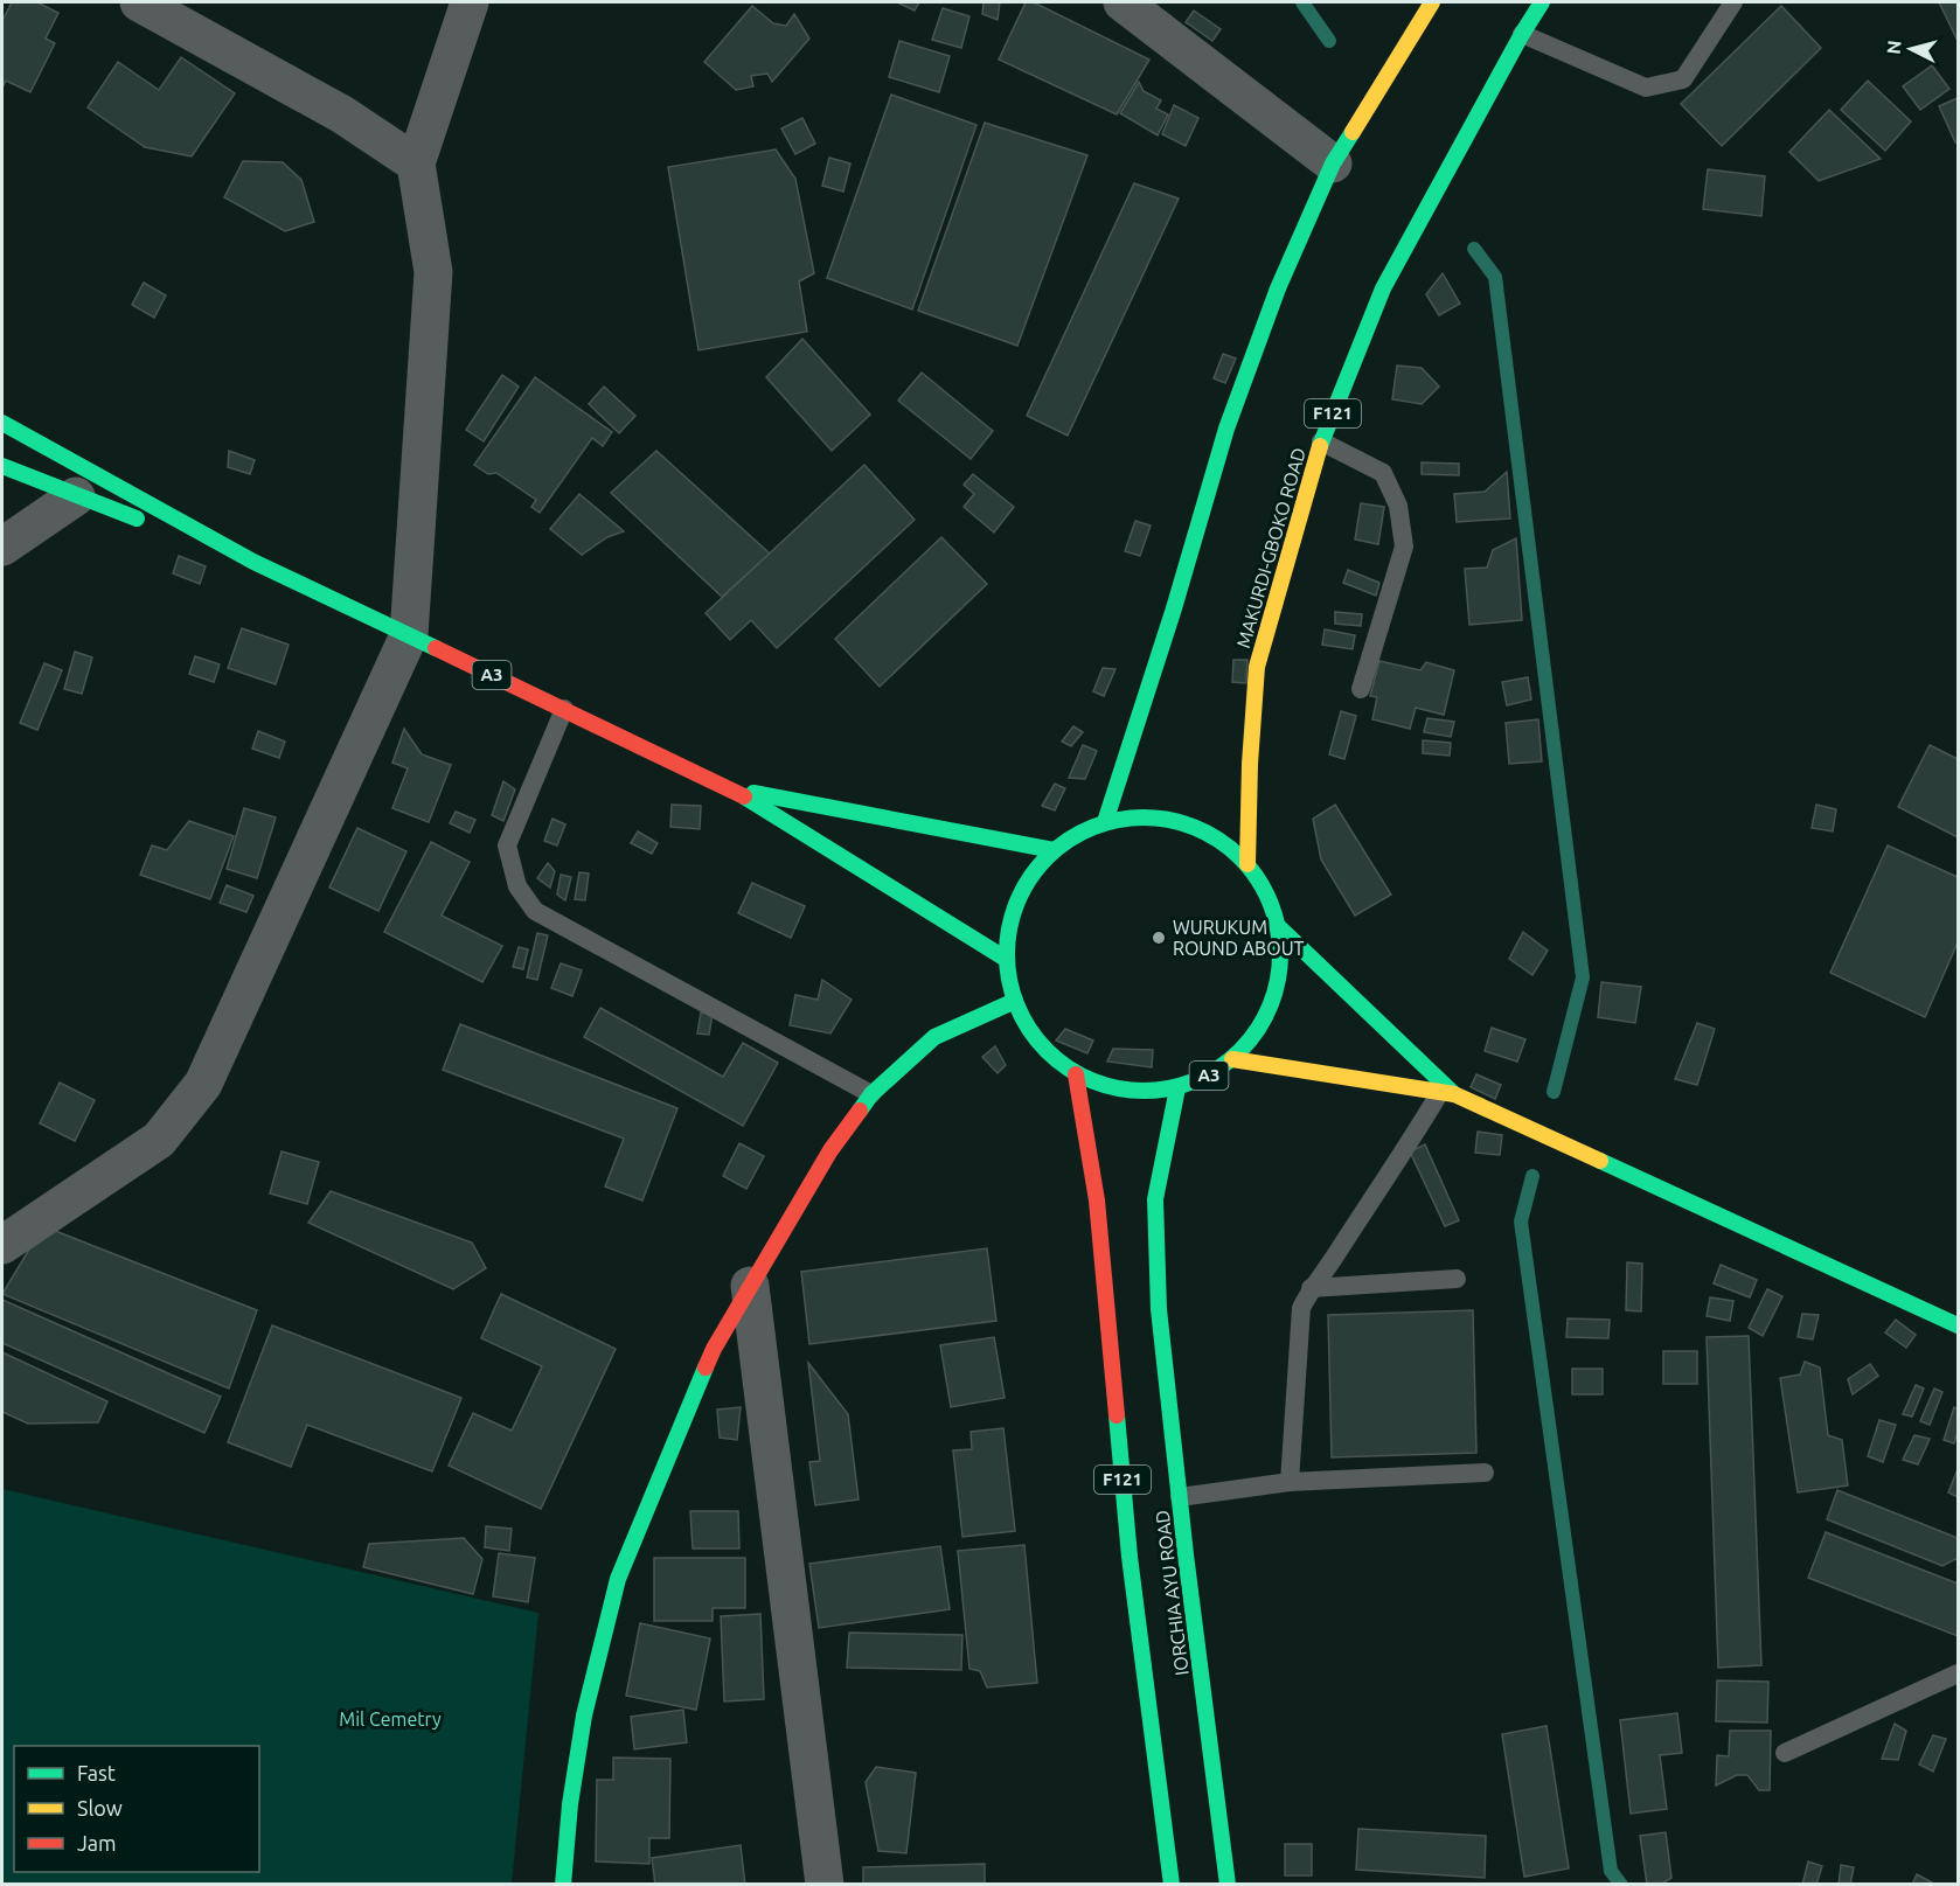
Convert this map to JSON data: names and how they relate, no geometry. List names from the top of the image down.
{
  "streets": {
    "main road": [
      "F121",
      "MAKURDI-GBOKO ROAD",
      "A3",
      "IORCHIA AYU ROAD"
    ]
  },
  "crossings": [
    ["F121", "A3"],
    ["MAKURDI-GBOKO ROAD", "A3"],
    ["A3", "IORCHIA AYU ROAD"]
  ],
  "parks": ["Mil Cemetry"],
  "places": ["WURUKUM ROUND ABOUT"],
  "legend": ["Fast", "Slow", "Jam"],
  "north": "left"
}
